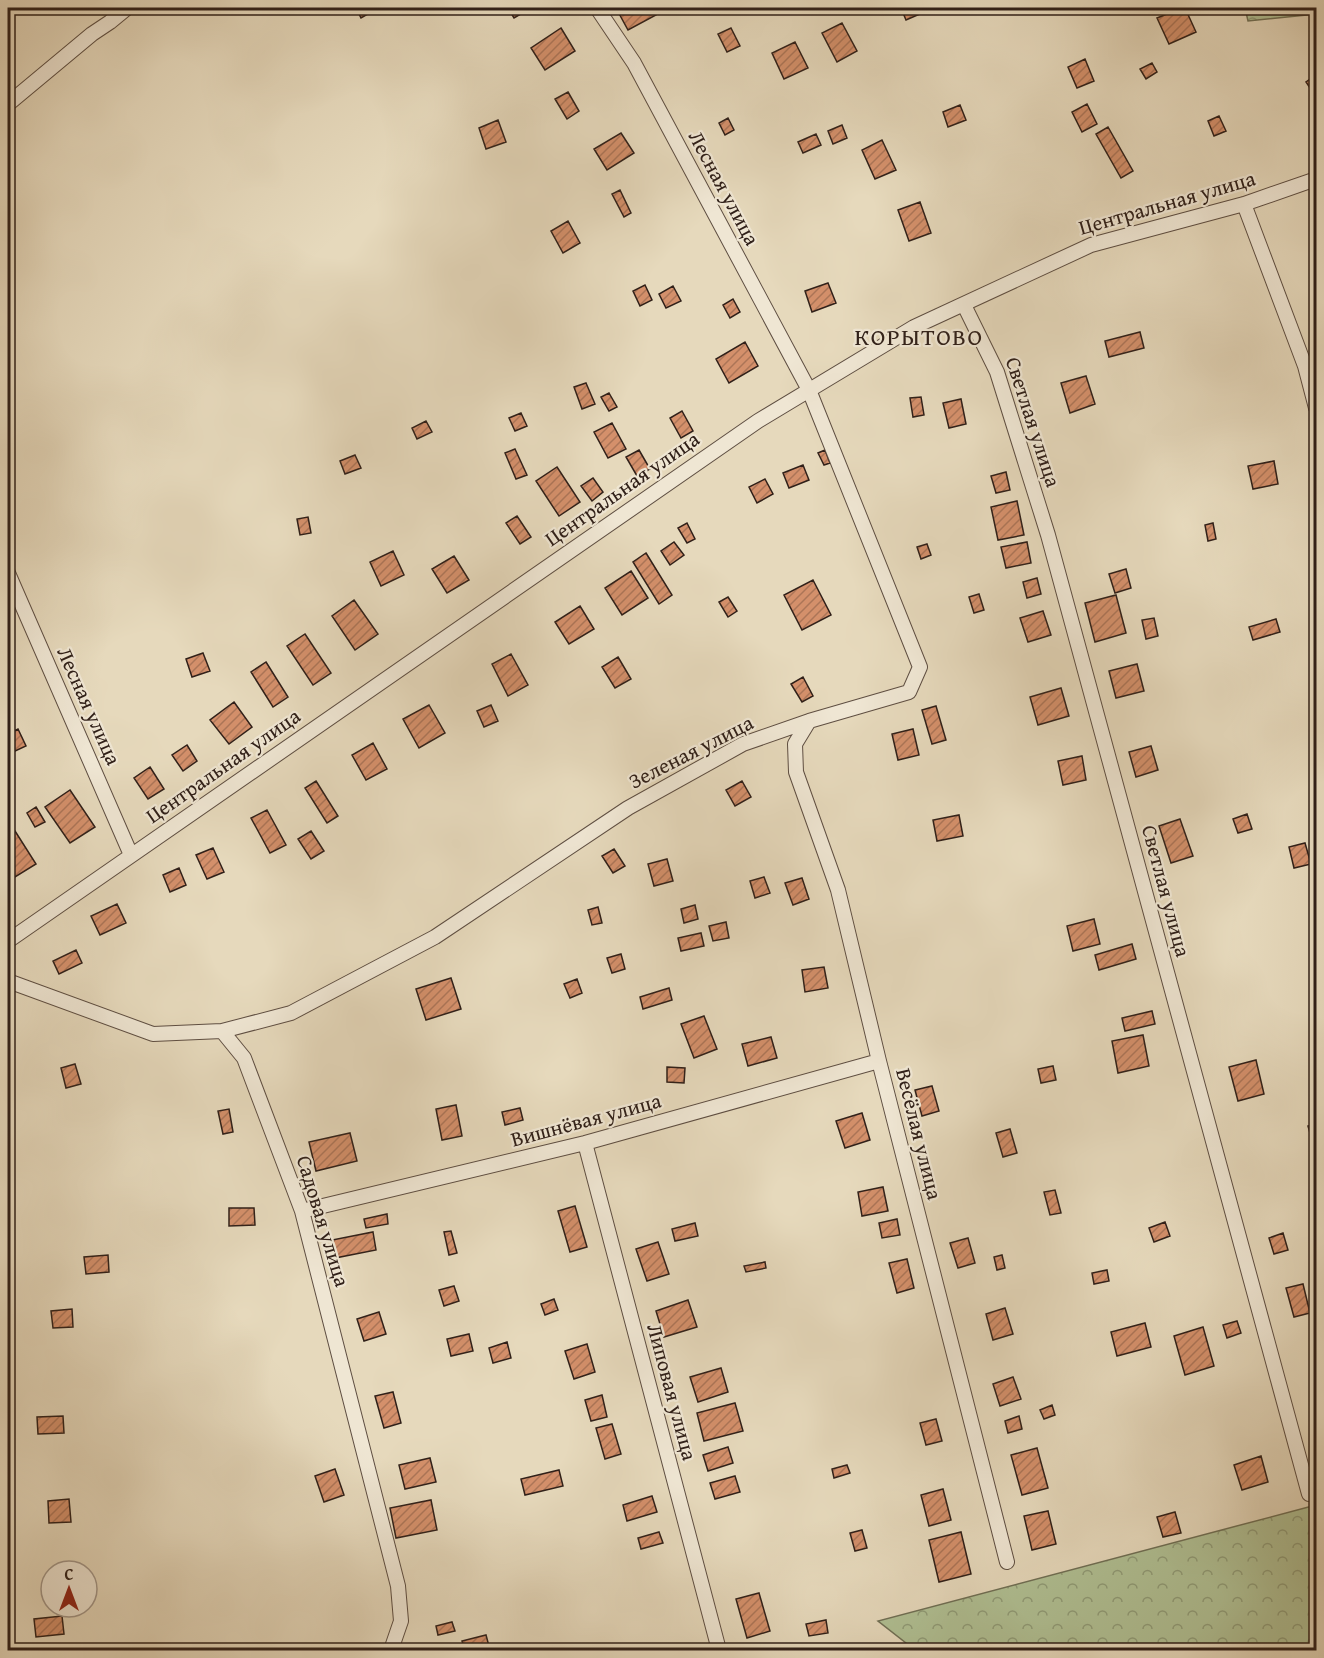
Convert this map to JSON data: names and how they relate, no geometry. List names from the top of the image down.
{
  "streets": {
    "street": [
      "Лесная улица",
      "Центральная улица",
      "Светлая улица",
      "Зеленая улица",
      "Вишнёвая улица",
      "Весёлая улица",
      "Садовая улица",
      "Липовая улица"
    ]
  },
  "crossings": [
    ["Лесная улица", "Центральная улица"],
    ["Лесная улица", "Зеленая улица"],
    ["Центральная улица", "Светлая улица"],
    ["Центральная улица", "Зеленая улица"],
    ["Зеленая улица", "Весёлая улица"],
    ["Зеленая улица", "Садовая улица"],
    ["Вишнёвая улица", "Весёлая улица"],
    ["Вишнёвая улица", "Садовая улица"],
    ["Вишнёвая улица", "Липовая улица"]
  ],
  "districts": ["КОРЫТОВО"],
  "north": "top"
}
